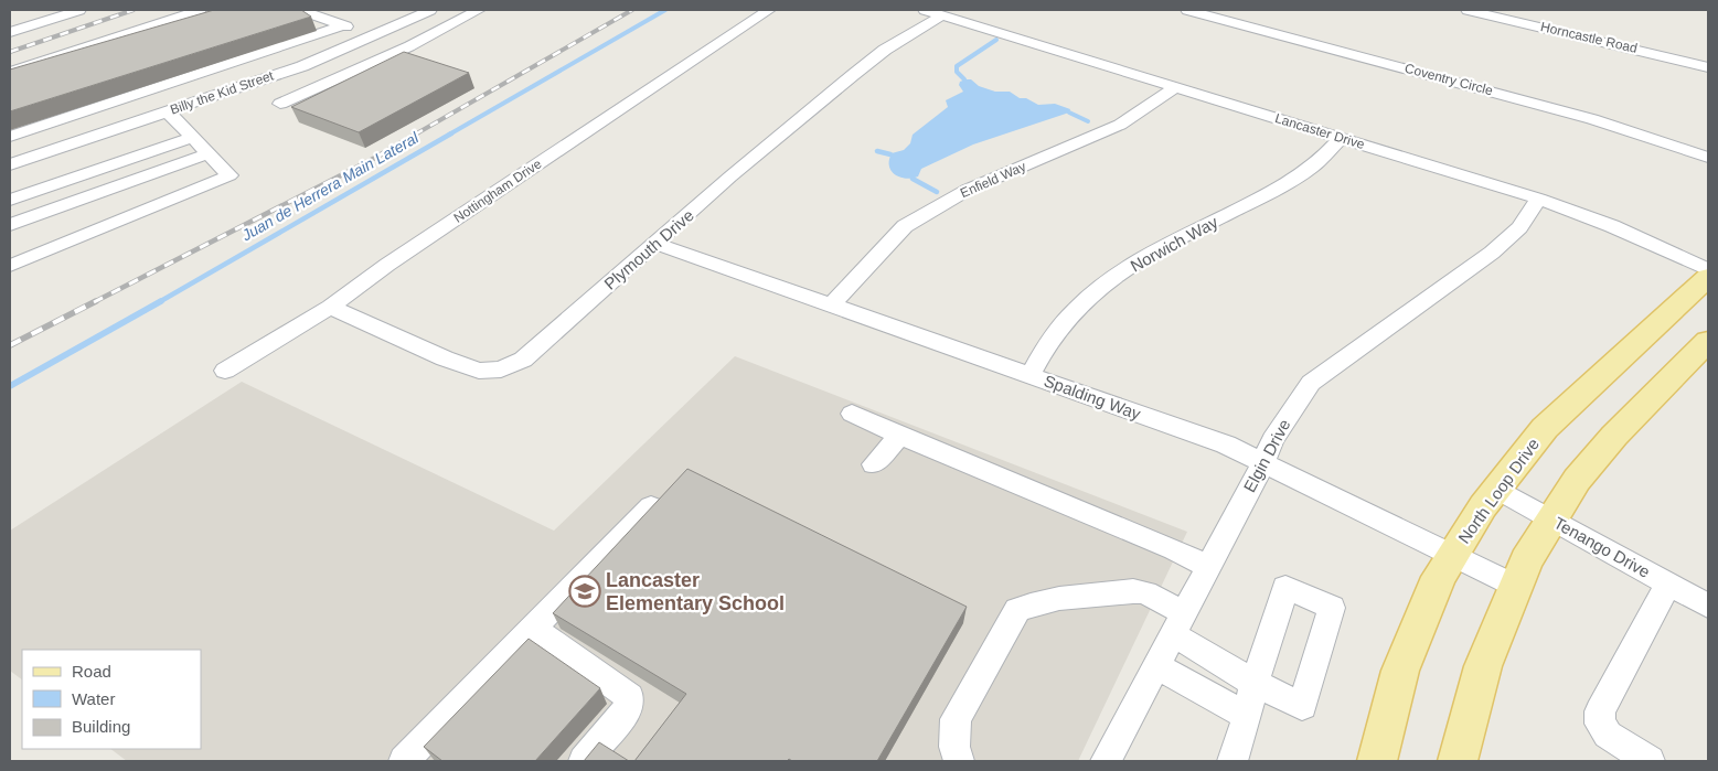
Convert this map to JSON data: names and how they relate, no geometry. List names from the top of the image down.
{
  "streets": {
    "main road": ["North Loop Drive"],
    "street": [
      "Horncastle Road",
      "Coventry Circle",
      "Billy the Kid Street",
      "Lancaster Drive",
      "Enfield Way",
      "Nottingham Drive",
      "Norwich Way",
      "Plymouth Drive",
      "Spalding Way",
      "Elgin Drive",
      "Tenango Drive"
    ]
  },
  "crossings": [
    ["Lancaster Drive", "Enfield Way"],
    ["Lancaster Drive", "Norwich Way"],
    ["Lancaster Drive", "Plymouth Drive"],
    ["Lancaster Drive", "Elgin Drive"],
    ["Enfield Way", "Spalding Way"],
    ["Nottingham Drive", "Plymouth Drive"],
    ["Norwich Way", "Spalding Way"],
    ["Plymouth Drive", "Spalding Way"],
    ["Spalding Way", "Elgin Drive"],
    ["Spalding Way", "North Loop Drive"],
    ["North Loop Drive", "Tenango Drive"]
  ],
  "water": ["Juan de Herrera Main Lateral"],
  "places": {
    "school or university": ["Lancaster Elementary School"]
  },
  "legend": ["Road", "Water", "Building"]
}
